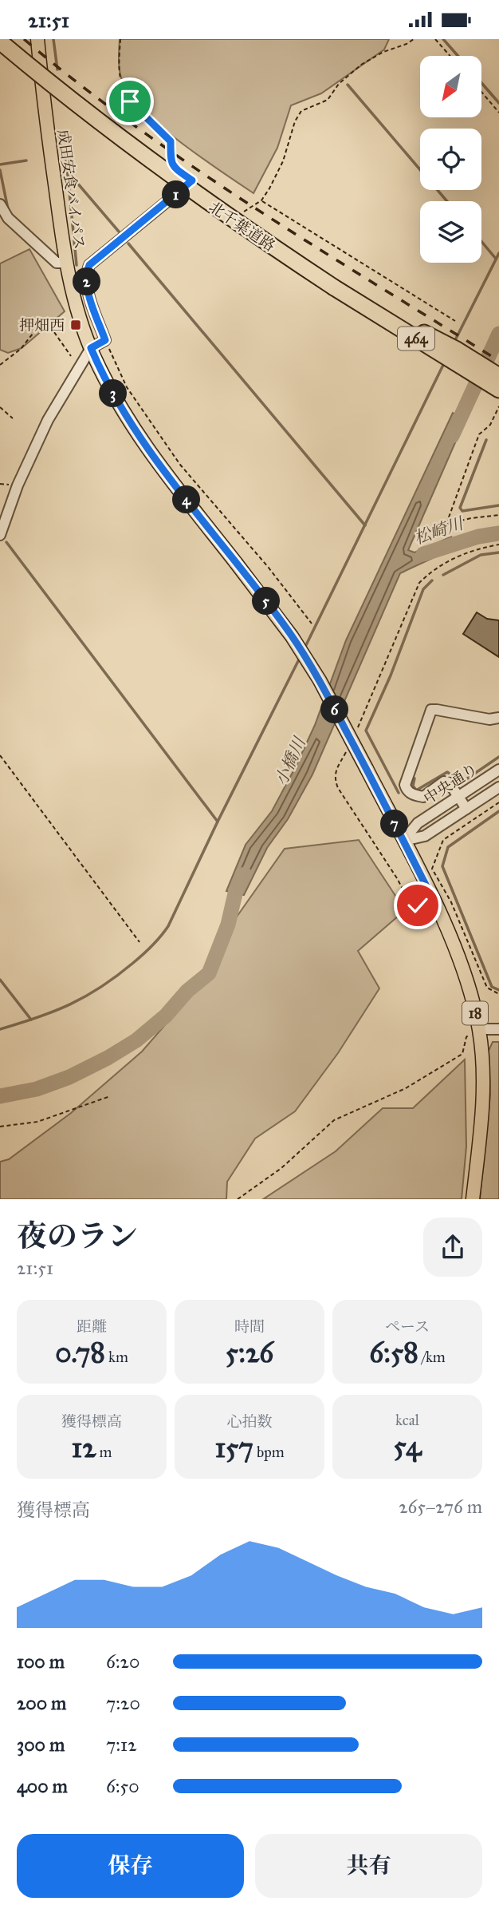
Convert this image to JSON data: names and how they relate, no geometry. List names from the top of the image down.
{
  "streets": {
    "highway": ["北千葉道路", "464"],
    "main road": ["成田安食バイパス", "18"],
    "street": ["中央通り"]
  },
  "crossings": [
    ["成田安食バイパス", "中央通り"],
    ["成田安食バイパス", "18"],
    ["中央通り", "18"]
  ],
  "water": ["松崎川", "小橋川"],
  "places": {
    "transit": ["押畑西"]
  },
  "north": "bottom left",
  "page": {
    "status": "21:51",
    "pins": [
      "1",
      "2",
      "3",
      "4",
      "5",
      "6",
      "7"
    ],
    "heading": ["夜のラン", "21:51"],
    "stats": [
      ["距離", "0.78 km"],
      ["時間", "5:26"],
      ["ペース", "6:58 /km"],
      ["獲得標高", "12 m"],
      ["心拍数", "157 bpm"],
      ["kcal", "54"]
    ],
    "chart": ["獲得標高", "265–276 m"],
    "list": [
      {
        "name": "100 m",
        "note": "6:20"
      },
      {
        "name": "200 m",
        "note": "7:20"
      },
      {
        "name": "300 m",
        "note": "7:12"
      },
      {
        "name": "400 m",
        "note": "6:50"
      }
    ],
    "buttons": ["保存", "共有"]
  }
}
